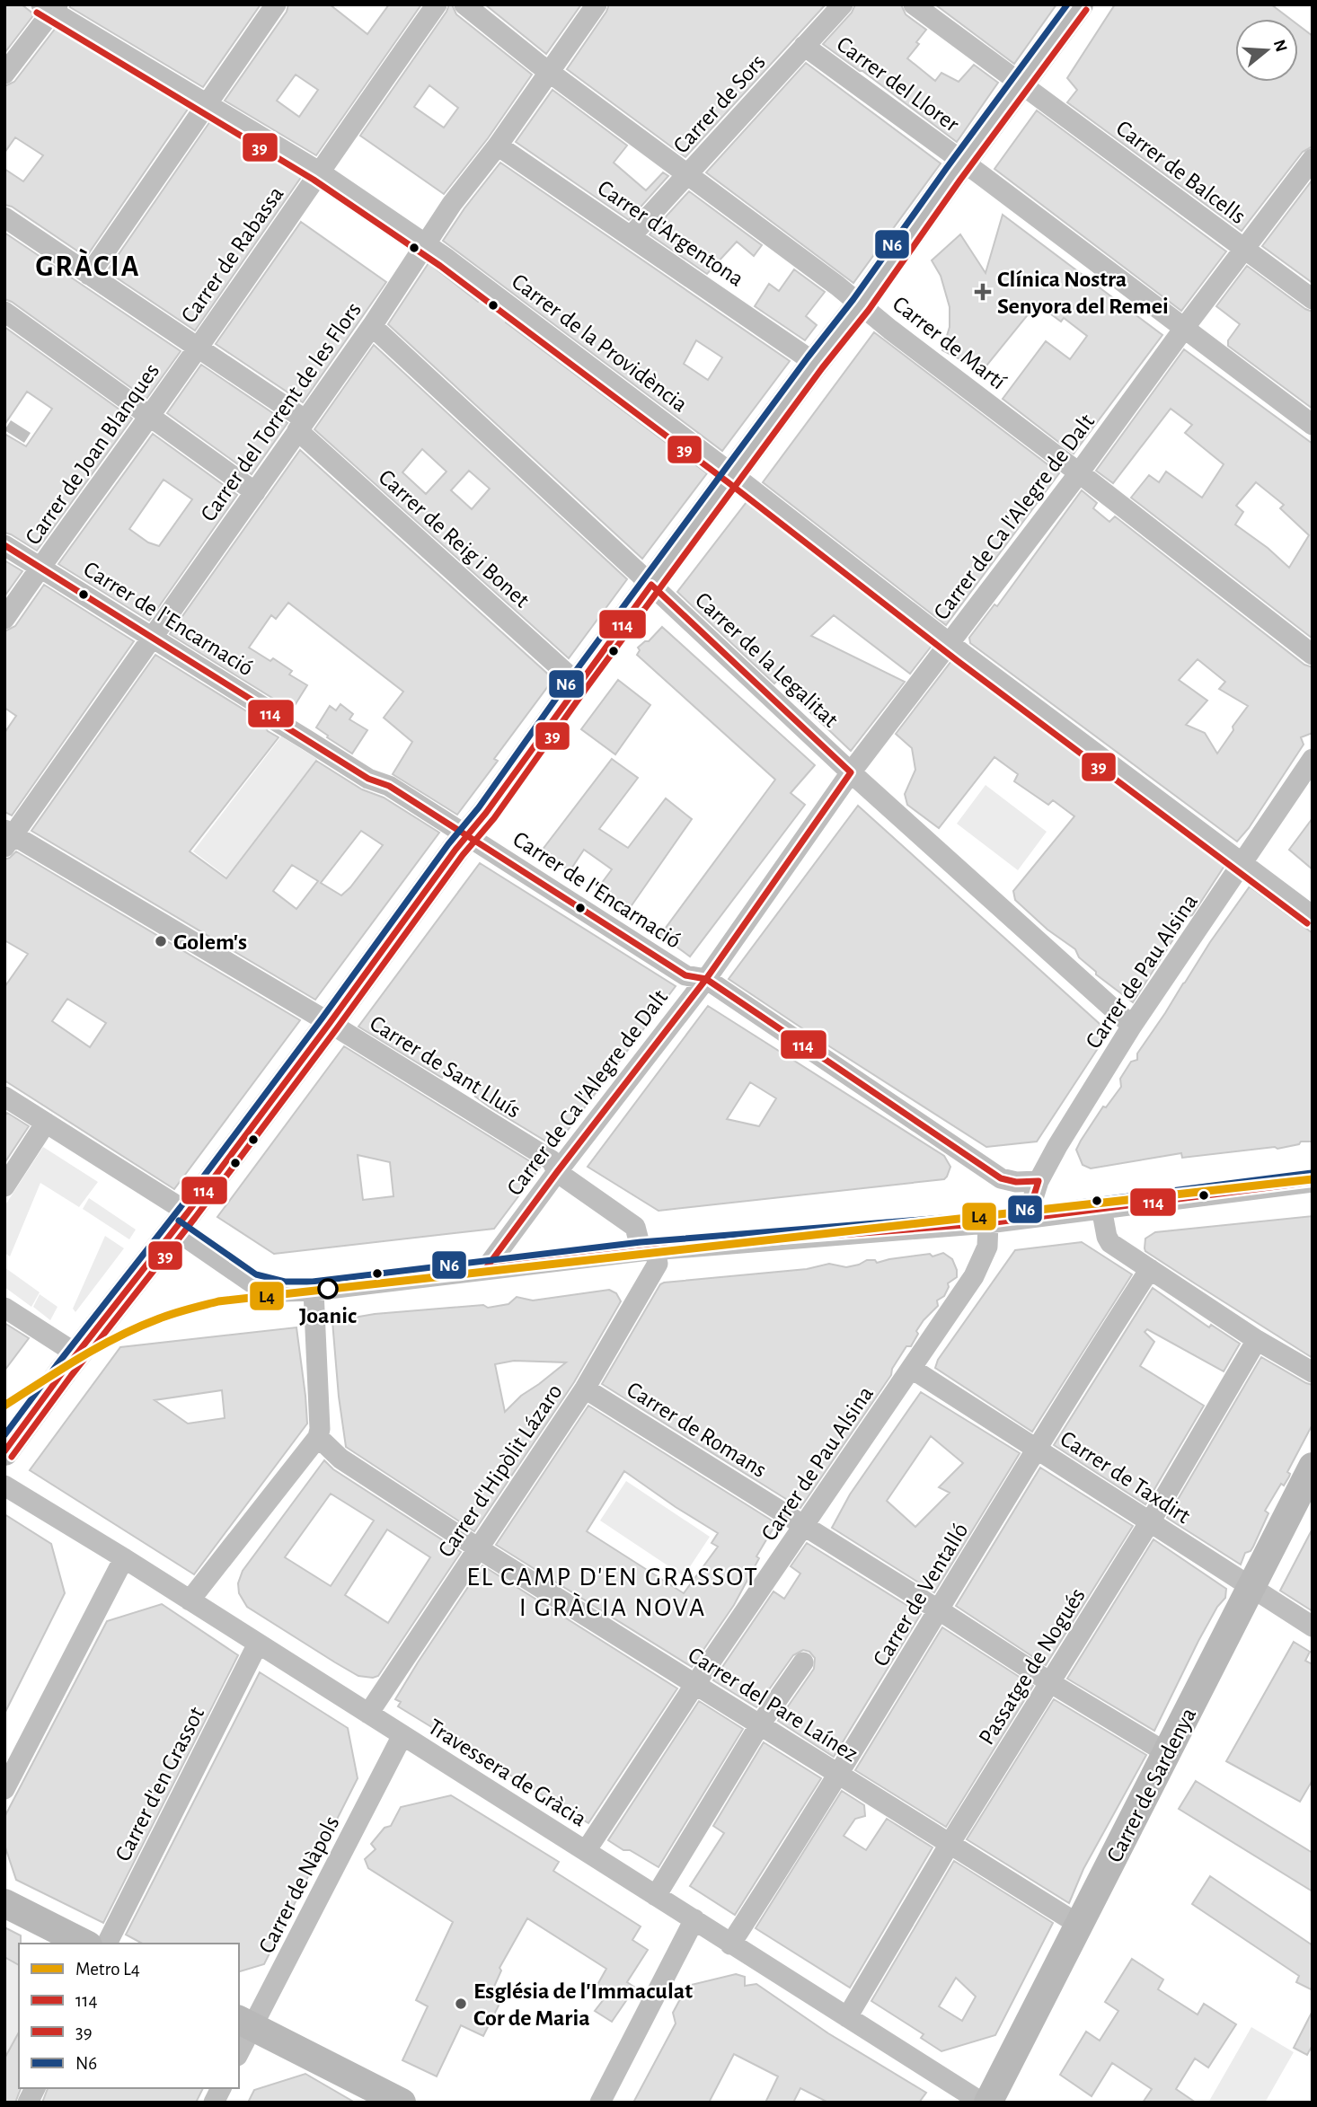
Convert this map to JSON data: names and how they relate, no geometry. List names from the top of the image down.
{
  "streets": {
    "street": [
      "Carrer del Llorer",
      "Carrer de Sors",
      "Carrer de Balcells",
      "Carrer d'Argentona",
      "Carrer de Rabassa",
      "Carrer de la Providència",
      "Carrer de Martí",
      "Carrer del Torrent de les Flors",
      "Carrer de Joan Blanques",
      "Carrer de Ca l'Alegre de Dalt",
      "Carrer de Reig i Bonet",
      "Carrer de l'Encarnació",
      "Carrer de la Legalitat",
      "Carrer de Pau Alsina",
      "Carrer de Sant Lluís",
      "Carrer de Romans",
      "Carrer d'Hipòlit Lázaro",
      "Carrer de Taxdirt",
      "Carrer de Ventalló",
      "Passatge de Nogués",
      "Carrer del Pare Laínez",
      "Travessera de Gràcia",
      "Carrer d'en Grassot",
      "Carrer de Sardenya",
      "Carrer de Nàpols"
    ]
  },
  "crossings": [
    ["Carrer del Llorer", "Carrer de Sors"],
    ["Carrer del Llorer", "Carrer de Ca l'Alegre de Dalt"],
    ["Carrer de Sors", "Carrer d'Argentona"],
    ["Carrer de Sors", "Carrer de Martí"],
    ["Carrer de Balcells", "Carrer de Ca l'Alegre de Dalt"],
    ["Carrer d'Argentona", "Carrer del Torrent de les Flors"],
    ["Carrer de Rabassa", "Carrer de la Providència"],
    ["Carrer de Rabassa", "Carrer de Joan Blanques"],
    ["Carrer de Rabassa", "Carrer de Reig i Bonet"],
    ["Carrer de la Providència", "Carrer del Torrent de les Flors"],
    ["Carrer de la Providència", "Carrer de Ca l'Alegre de Dalt"],
    ["Carrer de la Providència", "Carrer de Pau Alsina"],
    ["Carrer de Martí", "Carrer del Torrent de les Flors"],
    ["Carrer de Martí", "Carrer de Ca l'Alegre de Dalt"],
    ["Carrer del Torrent de les Flors", "Carrer de Reig i Bonet"],
    ["Carrer del Torrent de les Flors", "Carrer de l'Encarnació"],
    ["Carrer del Torrent de les Flors", "Carrer de la Legalitat"],
    ["Carrer del Torrent de les Flors", "Carrer de Sant Lluís"],
    ["Carrer de Joan Blanques", "Carrer de Reig i Bonet"],
    ["Carrer de Joan Blanques", "Carrer de l'Encarnació"],
    ["Carrer de Ca l'Alegre de Dalt", "Carrer de l'Encarnació"],
    ["Carrer de Ca l'Alegre de Dalt", "Carrer de la Legalitat"],
    ["Carrer de Ca l'Alegre de Dalt", "Carrer de Sant Lluís"],
    ["Carrer de l'Encarnació", "Carrer de Pau Alsina"],
    ["Carrer de la Legalitat", "Carrer de Pau Alsina"],
    ["Carrer de Pau Alsina", "Carrer de Romans"],
    ["Carrer de Pau Alsina", "Carrer de Taxdirt"],
    ["Carrer de Pau Alsina", "Carrer del Pare Laínez"],
    ["Carrer de Pau Alsina", "Travessera de Gràcia"],
    ["Carrer de Sant Lluís", "Carrer d'Hipòlit Lázaro"],
    ["Carrer de Romans", "Carrer d'Hipòlit Lázaro"],
    ["Carrer de Romans", "Carrer de Ventalló"],
    ["Carrer de Romans", "Passatge de Nogués"],
    ["Carrer de Romans", "Carrer de Sardenya"],
    ["Carrer d'Hipòlit Lázaro", "Carrer del Pare Laínez"],
    ["Carrer d'Hipòlit Lázaro", "Travessera de Gràcia"],
    ["Carrer de Taxdirt", "Carrer de Ventalló"],
    ["Carrer de Taxdirt", "Passatge de Nogués"],
    ["Carrer de Taxdirt", "Carrer de Sardenya"],
    ["Carrer de Ventalló", "Carrer del Pare Laínez"],
    ["Carrer de Ventalló", "Travessera de Gràcia"],
    ["Passatge de Nogués", "Carrer del Pare Laínez"],
    ["Passatge de Nogués", "Travessera de Gràcia"],
    ["Carrer del Pare Laínez", "Carrer de Sardenya"],
    ["Travessera de Gràcia", "Carrer d'en Grassot"],
    ["Travessera de Gràcia", "Carrer de Nàpols"]
  ],
  "districts": ["GRÀCIA", "EL CAMP D'EN GRASSOT I GRÀCIA NOVA"],
  "places": {
    "health": ["Clínica Nostra Senyora del Remei"],
    "other": ["Golem's", "Joanic", "Església de l'Immaculat Cor de Maria"]
  },
  "lines": [
    "transit line N6",
    "transit line 39",
    "transit line 114",
    "metro line L4"
  ],
  "legend": [
    "Metro L4",
    "114",
    "39",
    "N6"
  ],
  "north": "right"
}
